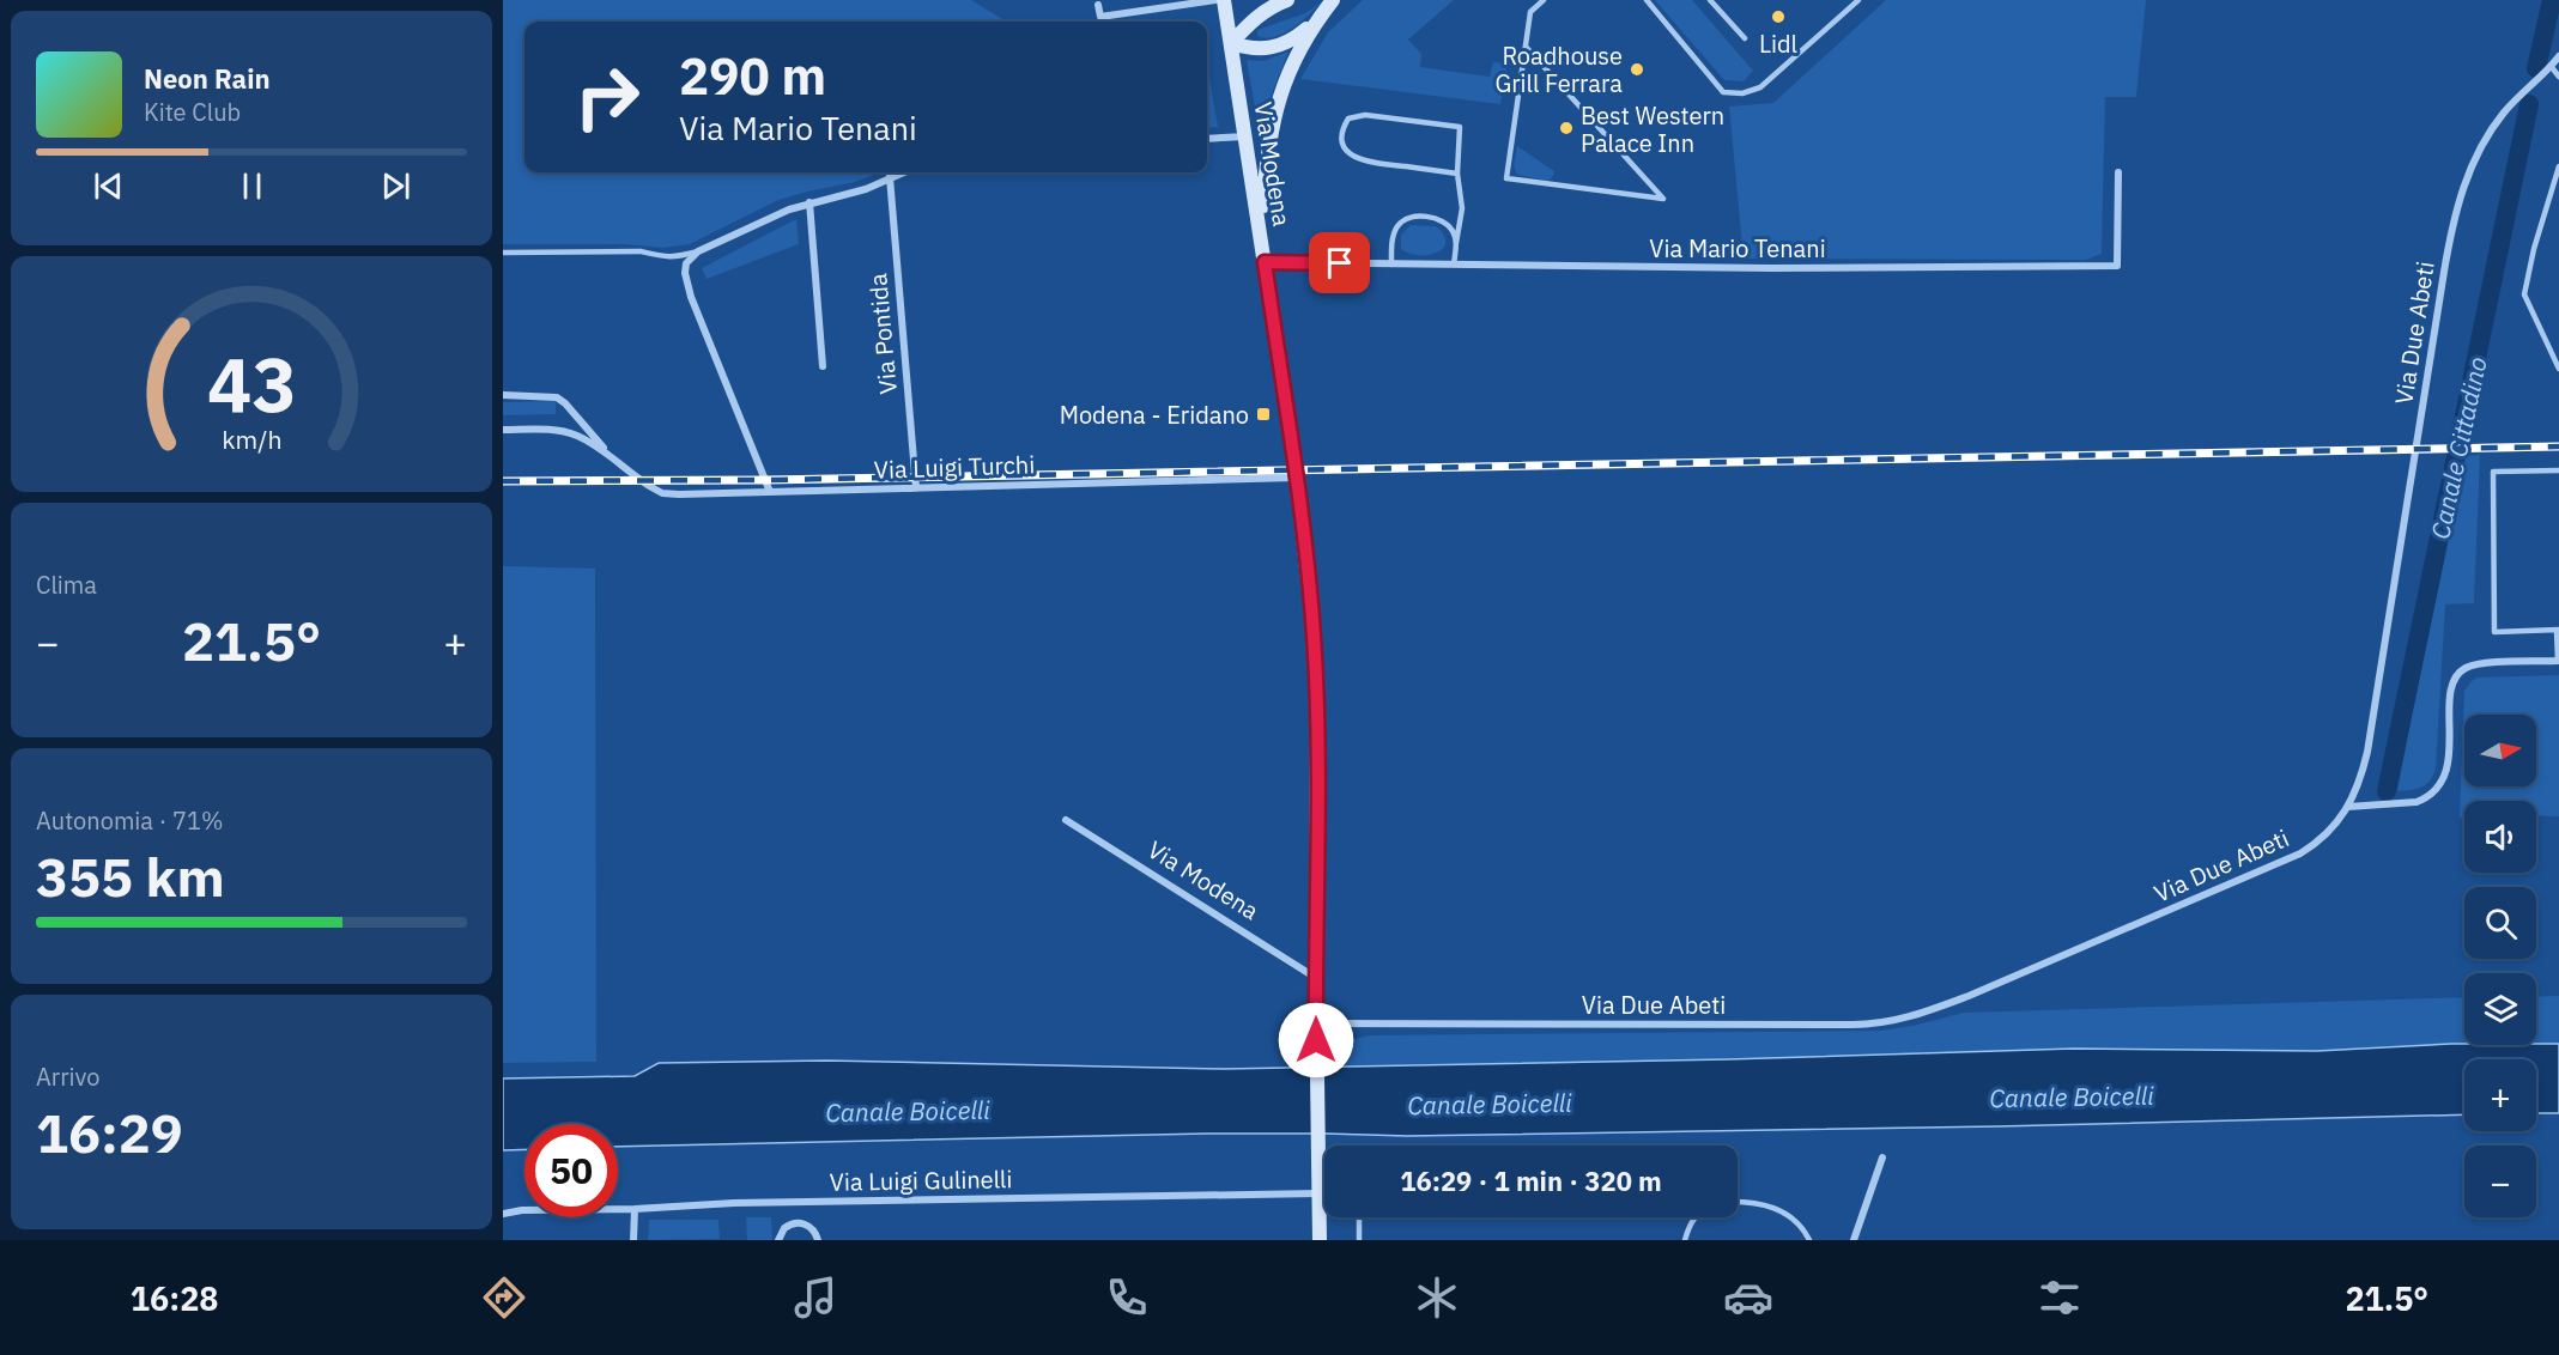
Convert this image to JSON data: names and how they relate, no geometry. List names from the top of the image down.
{
  "streets": {
    "main road": ["Via Modena"],
    "street": [
      "Via Mario Tenani",
      "Via Due Abeti",
      "Via Pontida",
      "Via Luigi Turchi",
      "Via Luigi Gulinelli"
    ]
  },
  "crossings": [
    ["Via Modena", "Via Mario Tenani"],
    ["Via Modena", "Via Due Abeti"],
    ["Via Modena", "Via Luigi Turchi"],
    ["Via Modena", "Via Luigi Gulinelli"],
    ["Via Pontida", "Via Luigi Turchi"]
  ],
  "water": ["Canale Cittadino", "Canale Boicelli"],
  "places": {
    "other": ["Lidl", "Roadhouse Grill Ferrara", "Best Western Palace Inn"],
    "transit": ["Modena - Eridano"]
  },
  "north": "right",
  "page": {
    "turn": ["290 m", "Via Mario Tenani"],
    "song": ["Neon Rain", "Kite Club"],
    "tile": [
      "Clima",
      ["Autonomia · 71%", "355 km"],
      ["Arrivo", "16:29"]
    ],
    "heat": ["−", "21.5°", "+"],
    "map_buttons": ["+", "−"],
    "limit": "50",
    "trip": "16:29 · 1 min · 320 m",
    "tabs": ["16:28", "21.5°"],
    "gauge": ["43", "km/h"]
  }
}
